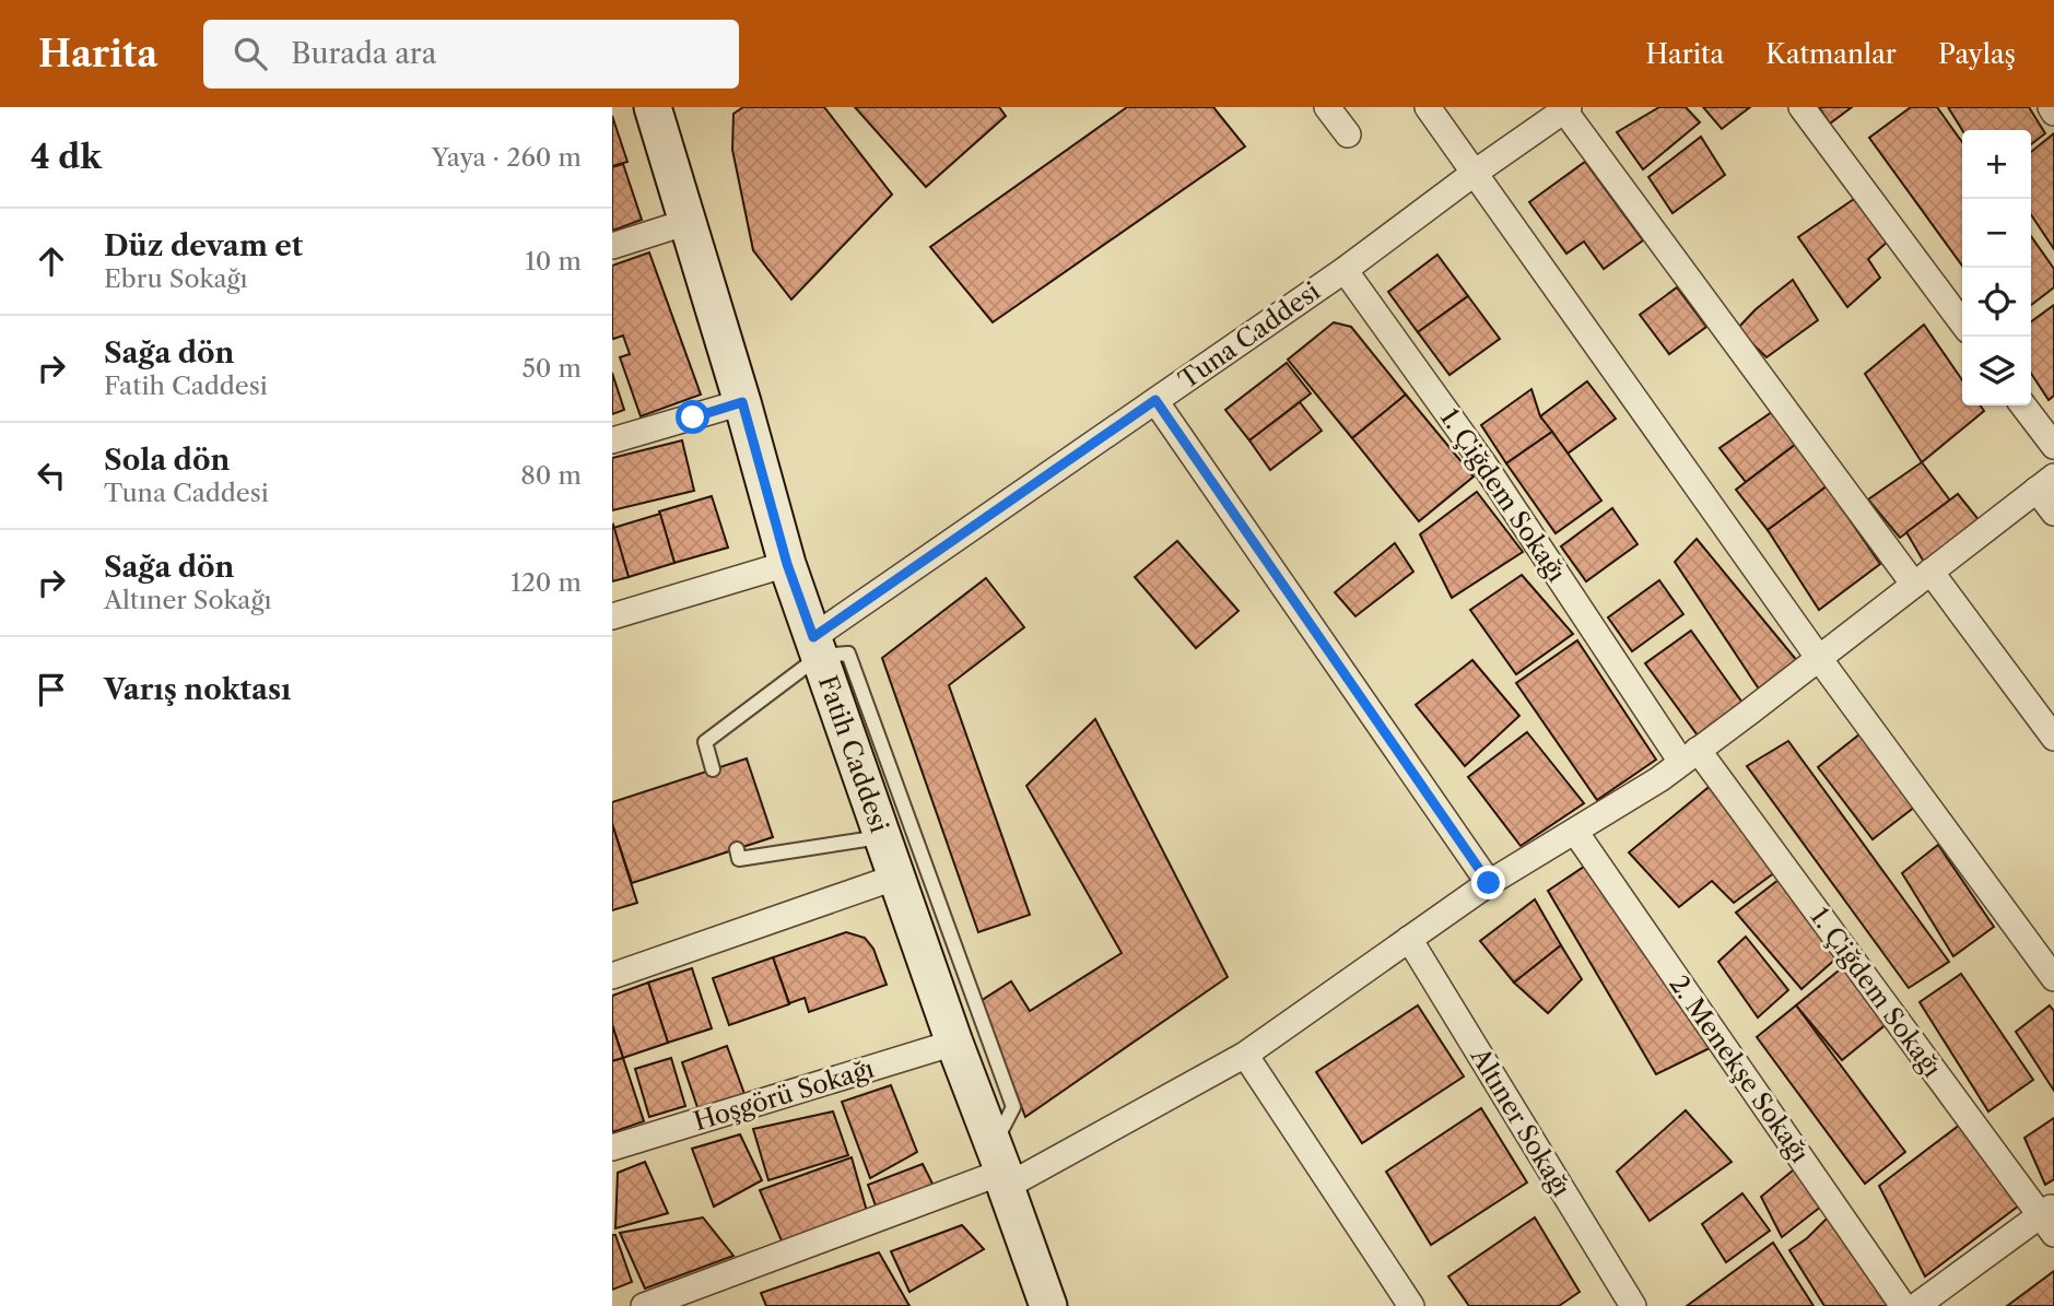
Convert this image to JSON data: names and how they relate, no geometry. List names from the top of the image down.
{
  "streets": {
    "main road": ["Fatih Caddesi"],
    "street": [
      "Tuna Caddesi",
      "1. Çiğdem Sokağı",
      "2. Menekşe Sokağı",
      "Hoşgörü Sokağı",
      "Altıner Sokağı"
    ]
  },
  "crossings": [
    ["Tuna Caddesi", "1. Çiğdem Sokağı"],
    ["Tuna Caddesi", "Fatih Caddesi"],
    ["Fatih Caddesi", "Hoşgörü Sokağı"]
  ],
  "page": {
    "header": "Harita",
    "search": "Burada ara",
    "nav": ["Harita", "Katmanlar", "Paylaş"],
    "heading": ["4 dk", "Yaya · 260 m"],
    "map_buttons": ["+", "−"],
    "list": [
      ["Düz devam et", "Ebru Sokağı", "10 m"],
      ["Sağa dön", "Fatih Caddesi", "50 m"],
      ["Sola dön", "Tuna Caddesi", "80 m"],
      ["Sağa dön", "Altıner Sokağı", "120 m"],
      "Varış noktası"
    ]
  }
}
